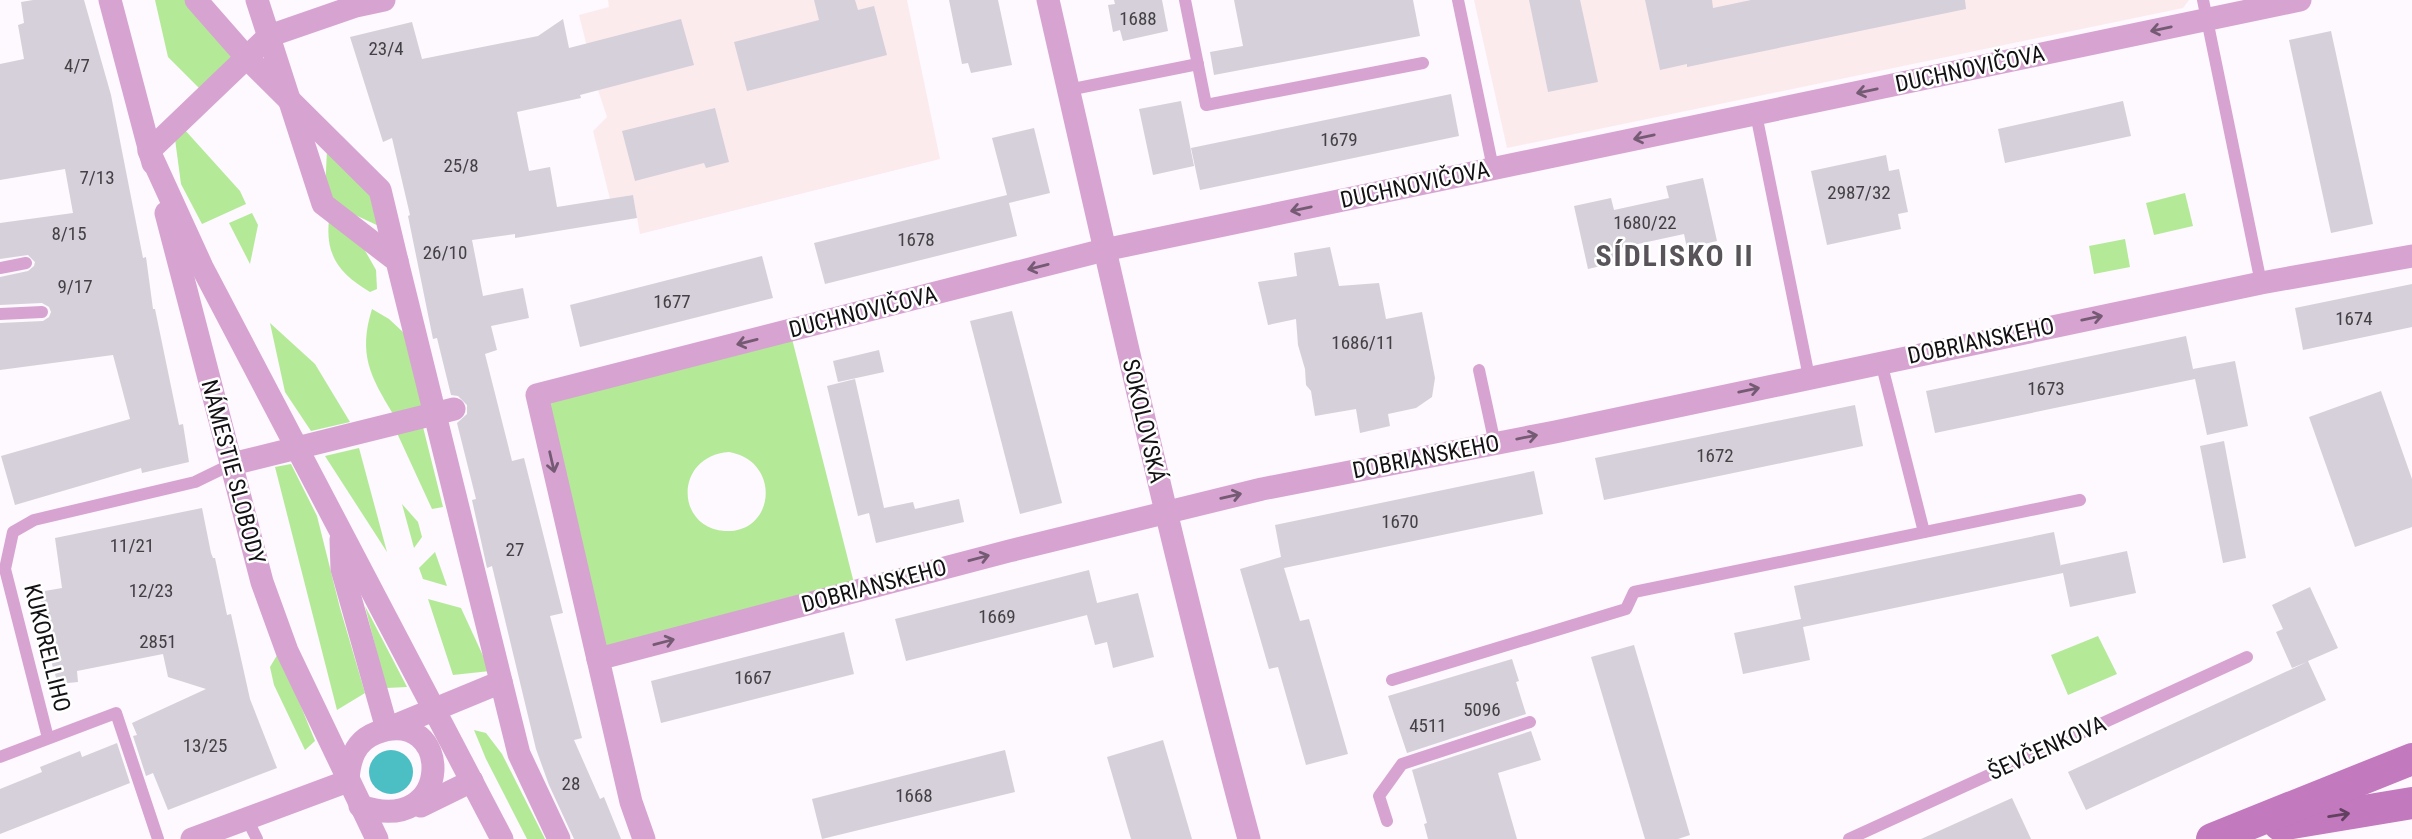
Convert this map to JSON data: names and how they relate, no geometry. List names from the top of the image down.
{
  "streets": {
    "street": [
      "DUCHNOVIČOVA",
      "DOBRIANSKEHO",
      "SOKOLOVSKÁ",
      "NÁMESTIE SLOBODY"
    ],
    "lane": ["KUKORELLIHO", "ŠEVČENKOVA"]
  },
  "crossings": [
    ["DUCHNOVIČOVA", "DOBRIANSKEHO"],
    ["DUCHNOVIČOVA", "SOKOLOVSKÁ"],
    ["DOBRIANSKEHO", "SOKOLOVSKÁ"],
    ["NÁMESTIE SLOBODY", "KUKORELLIHO"]
  ],
  "one_way": ["DUCHNOVIČOVA", "DOBRIANSKEHO"],
  "districts": ["SÍDLISKO II"],
  "house_numbers": [
    "1688",
    "23/4",
    "4/7",
    "1679",
    "25/8",
    "7/13",
    "2987/32",
    "1680/22",
    "8/15",
    "1678",
    "26/10",
    "9/17",
    "1677",
    "1674",
    "1686/11",
    "1673",
    "1672",
    "1670",
    "11/21",
    "27",
    "12/23",
    "1669",
    "2851",
    "1667",
    "5096",
    "4511",
    "13/25",
    "28",
    "1668"
  ]
}
